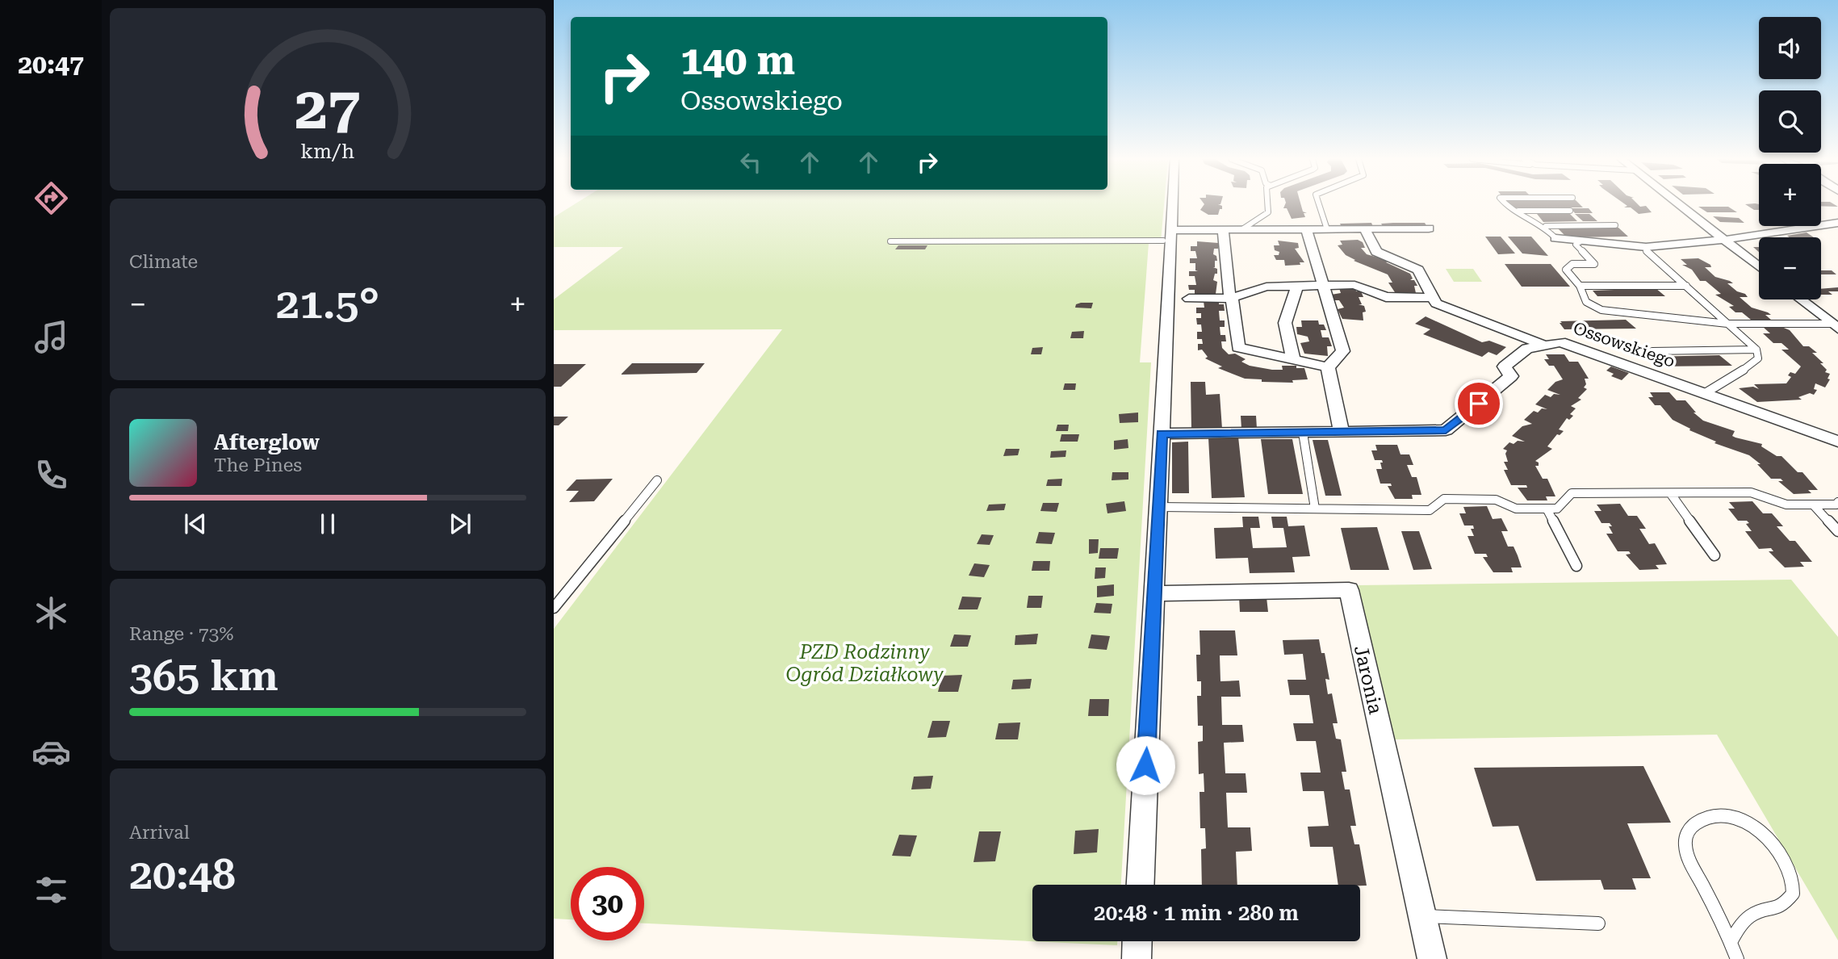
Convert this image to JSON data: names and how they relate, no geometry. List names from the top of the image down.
{
  "streets": {
    "street": ["Ossowskiego", "Jaronia"]
  },
  "parks": ["PZD Rodzinny Ogród Działkowy"],
  "page": {
    "tabs": "20:47",
    "map_buttons": ["+", "−"],
    "turn": ["140 m", "Ossowskiego"],
    "tile": [
      "Climate",
      ["Range · 73%", "365 km"],
      ["Arrival", "20:48"]
    ],
    "heat": ["−", "21.5°", "+"],
    "song": ["Afterglow", "The Pines"],
    "limit": "30",
    "trip": "20:48 · 1 min · 280 m",
    "gauge": ["27", "km/h"]
  }
}
